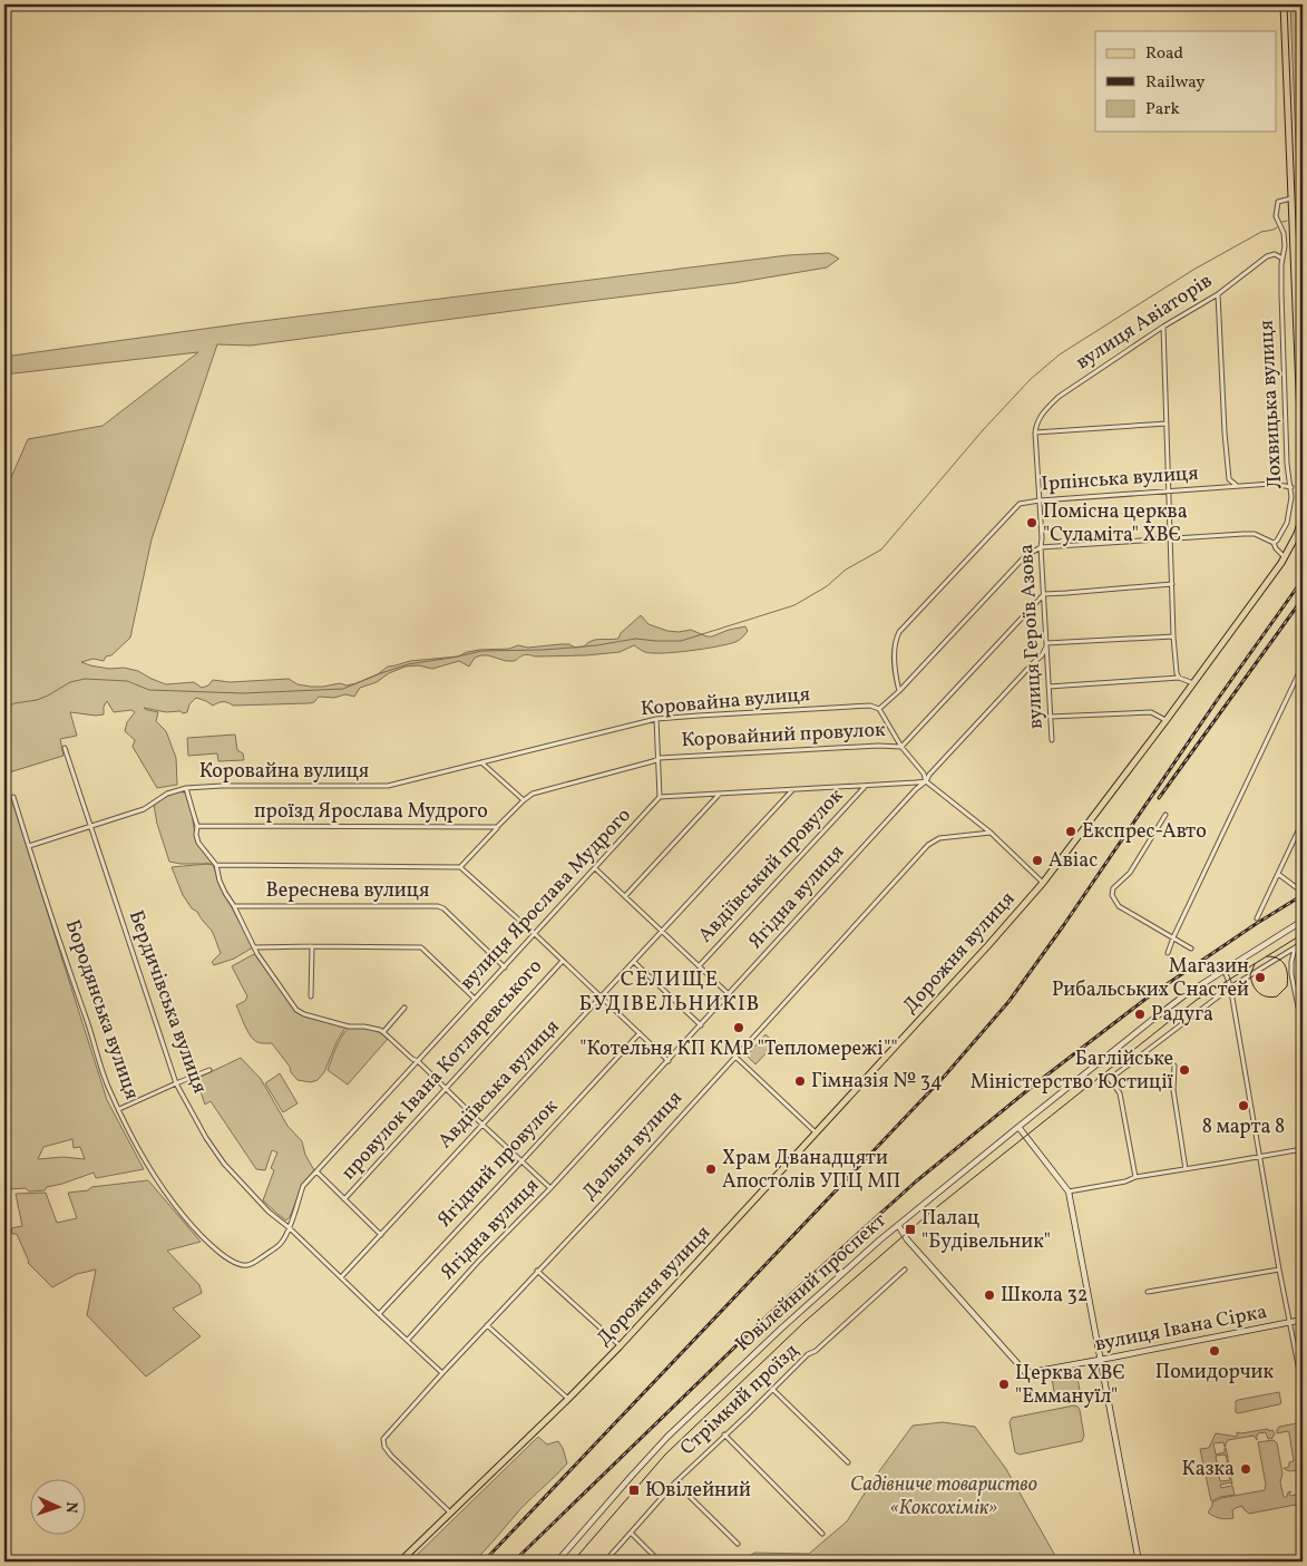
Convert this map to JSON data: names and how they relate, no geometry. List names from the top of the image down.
{
  "streets": {
    "main road": ["Дорожня вулиця", "Ювілейний проспект", "вулиця Івана Сірка"],
    "street": [
      "вулиця Авіаторів",
      "Лохвицька вулиця",
      "Ірпінська вулиця",
      "вулиця Героїв Азова",
      "Коровайна вулиця",
      "Коровайний провулок",
      "проїзд Ярослава Мудрого",
      "Авдіївський провулок",
      "Вереснева вулиця",
      "Ягідна вулиця",
      "вулиця Ярослава Мудрого",
      "Бердичівська вулиця",
      "Бородянська вулиця",
      "провулок Івана Котляревського",
      "Авдіївська вулиця",
      "Дальня вулиця",
      "Ягідний провулок",
      "Стрімкий проїзд"
    ]
  },
  "crossings": [
    ["вулиця Авіаторів", "Лохвицька вулиця"],
    ["вулиця Авіаторів", "вулиця Героїв Азова"],
    ["Лохвицька вулиця", "Ірпінська вулиця"],
    ["Ірпінська вулиця", "вулиця Героїв Азова"],
    ["вулиця Героїв Азова", "Коровайний провулок"],
    ["вулиця Героїв Азова", "Ягідна вулиця"],
    ["Коровайна вулиця", "Бердичівська вулиця"],
    ["Коровайна вулиця", "Бородянська вулиця"],
    ["Коровайний провулок", "проїзд Ярослава Мудрого"],
    ["Вереснева вулиця", "вулиця Ярослава Мудрого"],
    ["Ягідна вулиця", "Бердичівська вулиця"],
    ["вулиця Ярослава Мудрого", "Бердичівська вулиця"],
    ["вулиця Ярослава Мудрого", "Бородянська вулиця"],
    ["Дорожня вулиця", "Дальня вулиця"],
    ["Бердичівська вулиця", "Бородянська вулиця"],
    ["Бердичівська вулиця", "Авдіївська вулиця"],
    ["Бердичівська вулиця", "Дальня вулиця"],
    ["Бердичівська вулиця", "Ягідний провулок"],
    ["Ювілейний проспект", "вулиця Івана Сірка"]
  ],
  "districts": ["СЕЛИЩЕ БУДІВЕЛЬНИКІВ"],
  "parks": ["Садівниче товариство «Коксохімік»"],
  "places": {
    "other": [
      "Помісна церква \"Суламіта\" ХВЄ",
      "Експрес-Авто",
      "Авіас",
      "Магазин Рибальських Снастей",
      "Радуга",
      "\"Котельня КП КМР \"Тепломережi\"\"",
      "Баглійське Міністерство Юстиції",
      "Гімназія № 34",
      "8 марта 8",
      "Храм Дванадцяти Апостолів УПЦ МП",
      "Школа 32",
      "Помидорчик",
      "Церква ХВЄ \"Еммануїл\"",
      "Казка"
    ],
    "transit": ["Палац \"Будівельник\"", "Ювілейний"]
  },
  "legend": ["Road", "Railway", "Park"],
  "north": "right"
}
